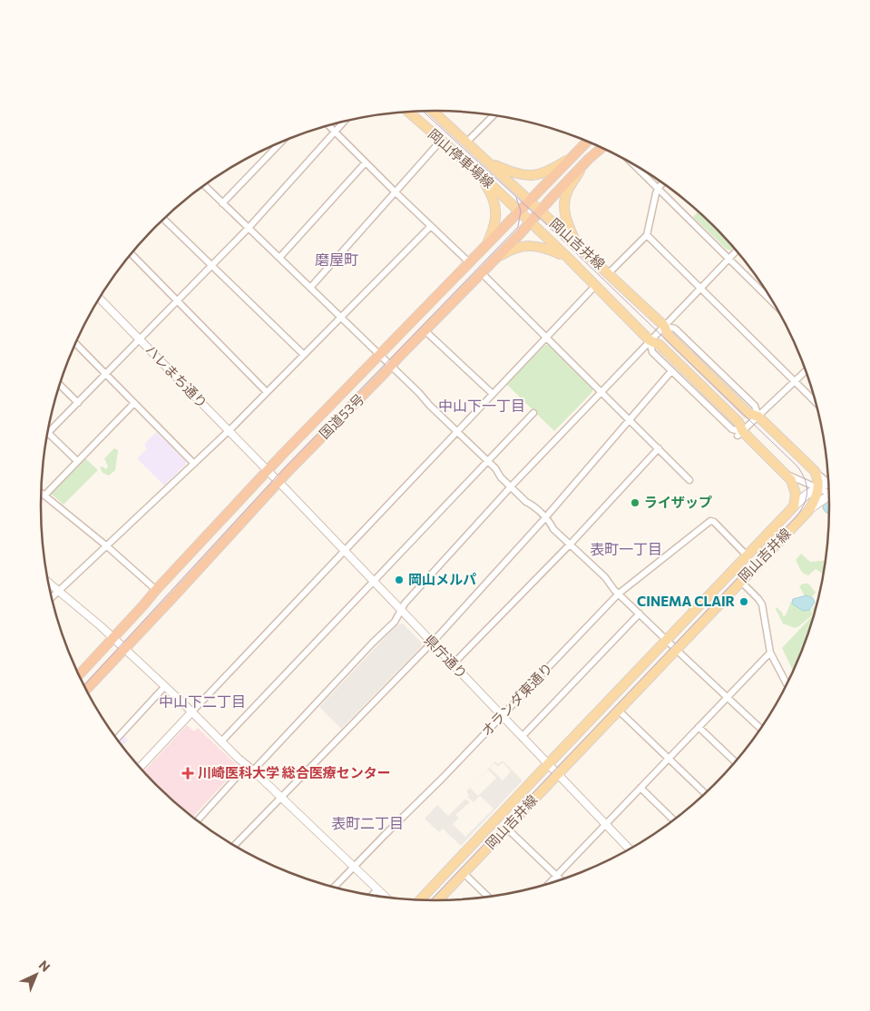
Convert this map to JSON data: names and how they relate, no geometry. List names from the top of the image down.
{
  "streets": {
    "highway": ["国道53号"],
    "main road": ["岡山停車場線", "岡山吉井線"],
    "street": ["ハレまち通り", "県庁通り", "オランダ東通り"]
  },
  "crossings": [
    ["岡山停車場線", "岡山吉井線"],
    ["岡山停車場線", "国道53号"],
    ["岡山吉井線", "国道53号"],
    ["岡山吉井線", "県庁通り"],
    ["岡山吉井線", "オランダ東通り"],
    ["ハレまち通り", "県庁通り"],
    ["国道53号", "県庁通り"],
    ["県庁通り", "オランダ東通り"]
  ],
  "districts": [
    "磨屋町",
    "中山下一丁目",
    "表町一丁目",
    "中山下二丁目",
    "表町二丁目"
  ],
  "places": {
    "other": ["ライザップ", "岡山メルパ", "CINEMA CLAIR"],
    "health": ["川崎医科大学 総合医療センター"]
  },
  "north": "top right"
}
